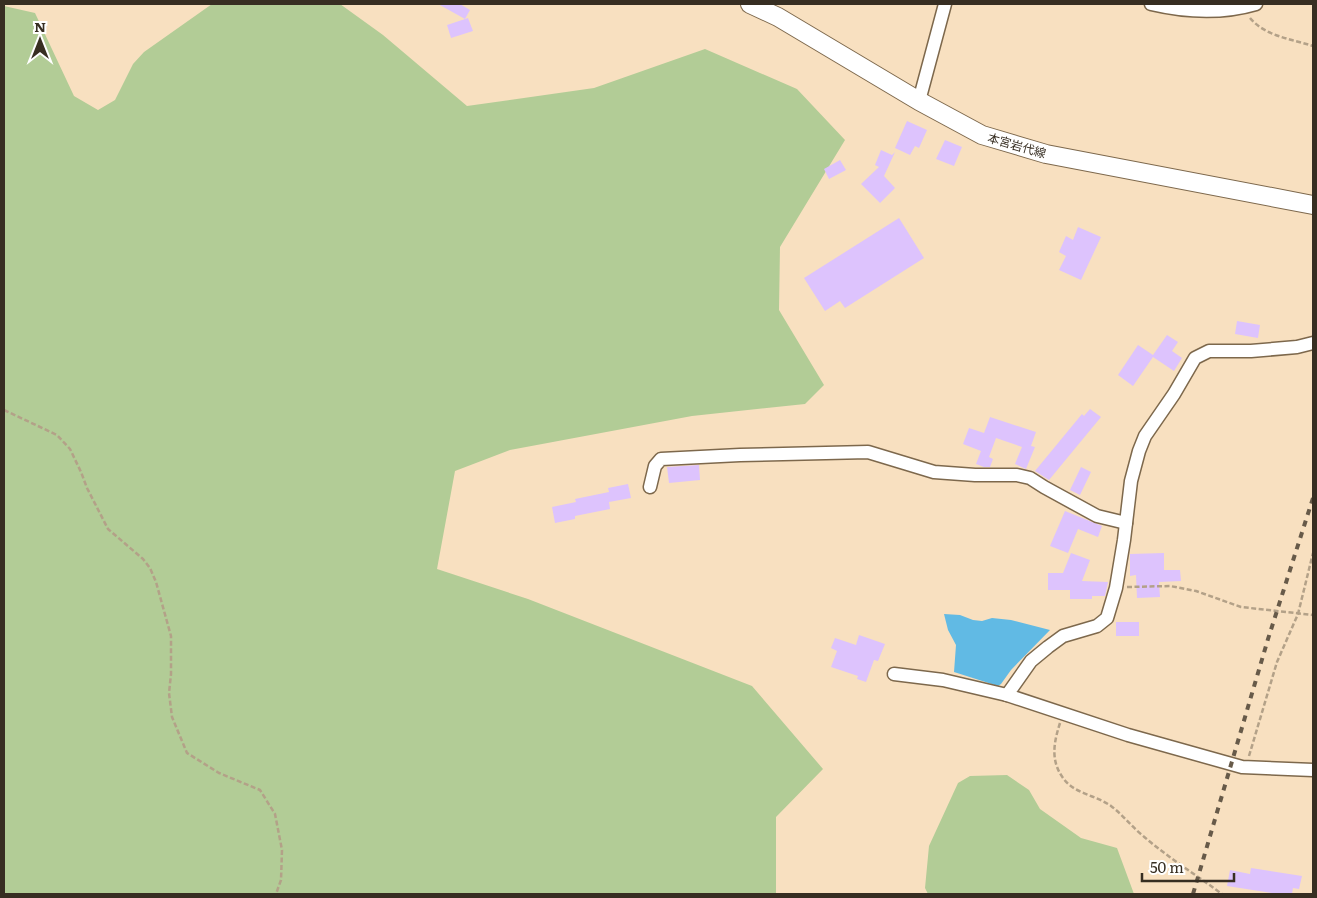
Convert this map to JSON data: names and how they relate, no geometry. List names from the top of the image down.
{
  "streets": {
    "main road": ["本宮岩代線"]
  },
  "scale_bar": "50 m",
  "north": "top"
}
